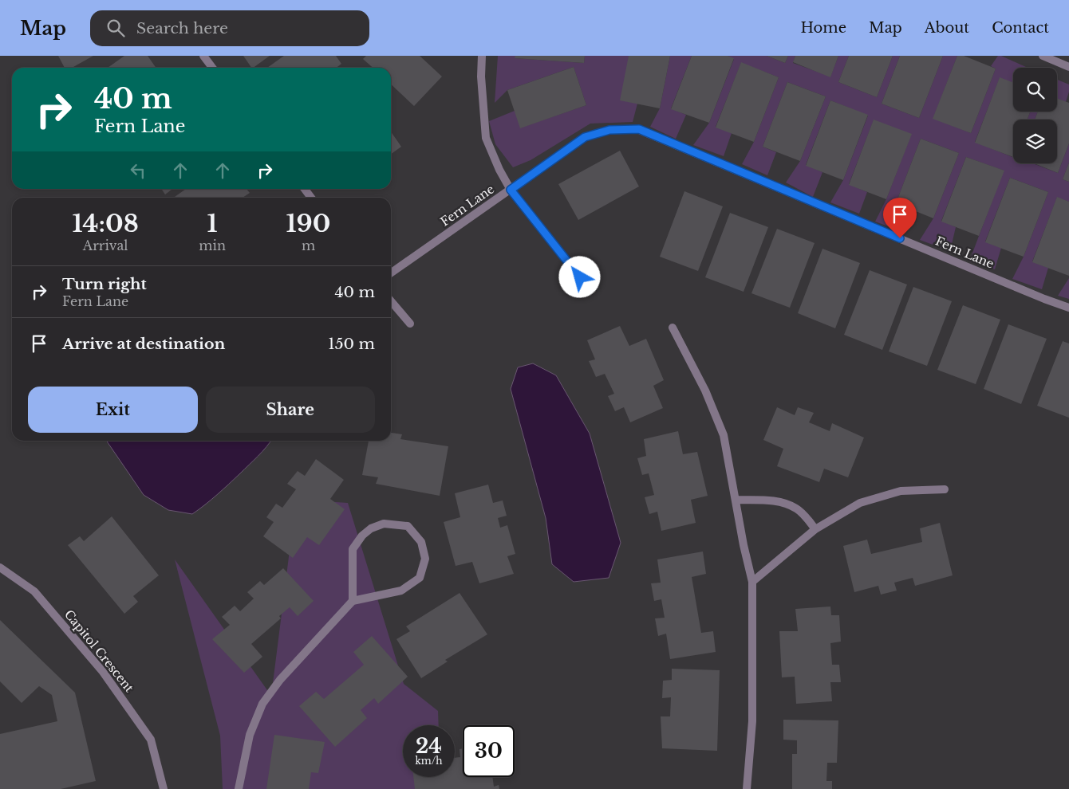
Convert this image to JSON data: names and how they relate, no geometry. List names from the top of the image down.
{
  "streets": {
    "street": ["Fern Lane", "Capitol Crescent"]
  },
  "page": {
    "header": "Map",
    "search": "Search here",
    "nav": [
      "Home",
      "Map",
      "About",
      "Contact"
    ],
    "turn": ["40 m", "Fern Lane"],
    "eta": [
      "14:08",
      "Arrival",
      "1",
      "min",
      "190",
      "m"
    ],
    "list": [
      {
        "name": "Turn right",
        "note": "Fern Lane",
        "value": "40 m"
      },
      {
        "name": "Arrive at destination",
        "value": "150 m"
      }
    ],
    "buttons": ["Exit", "Share"],
    "speed": "24 km/h",
    "limit": "30"
  }
}
